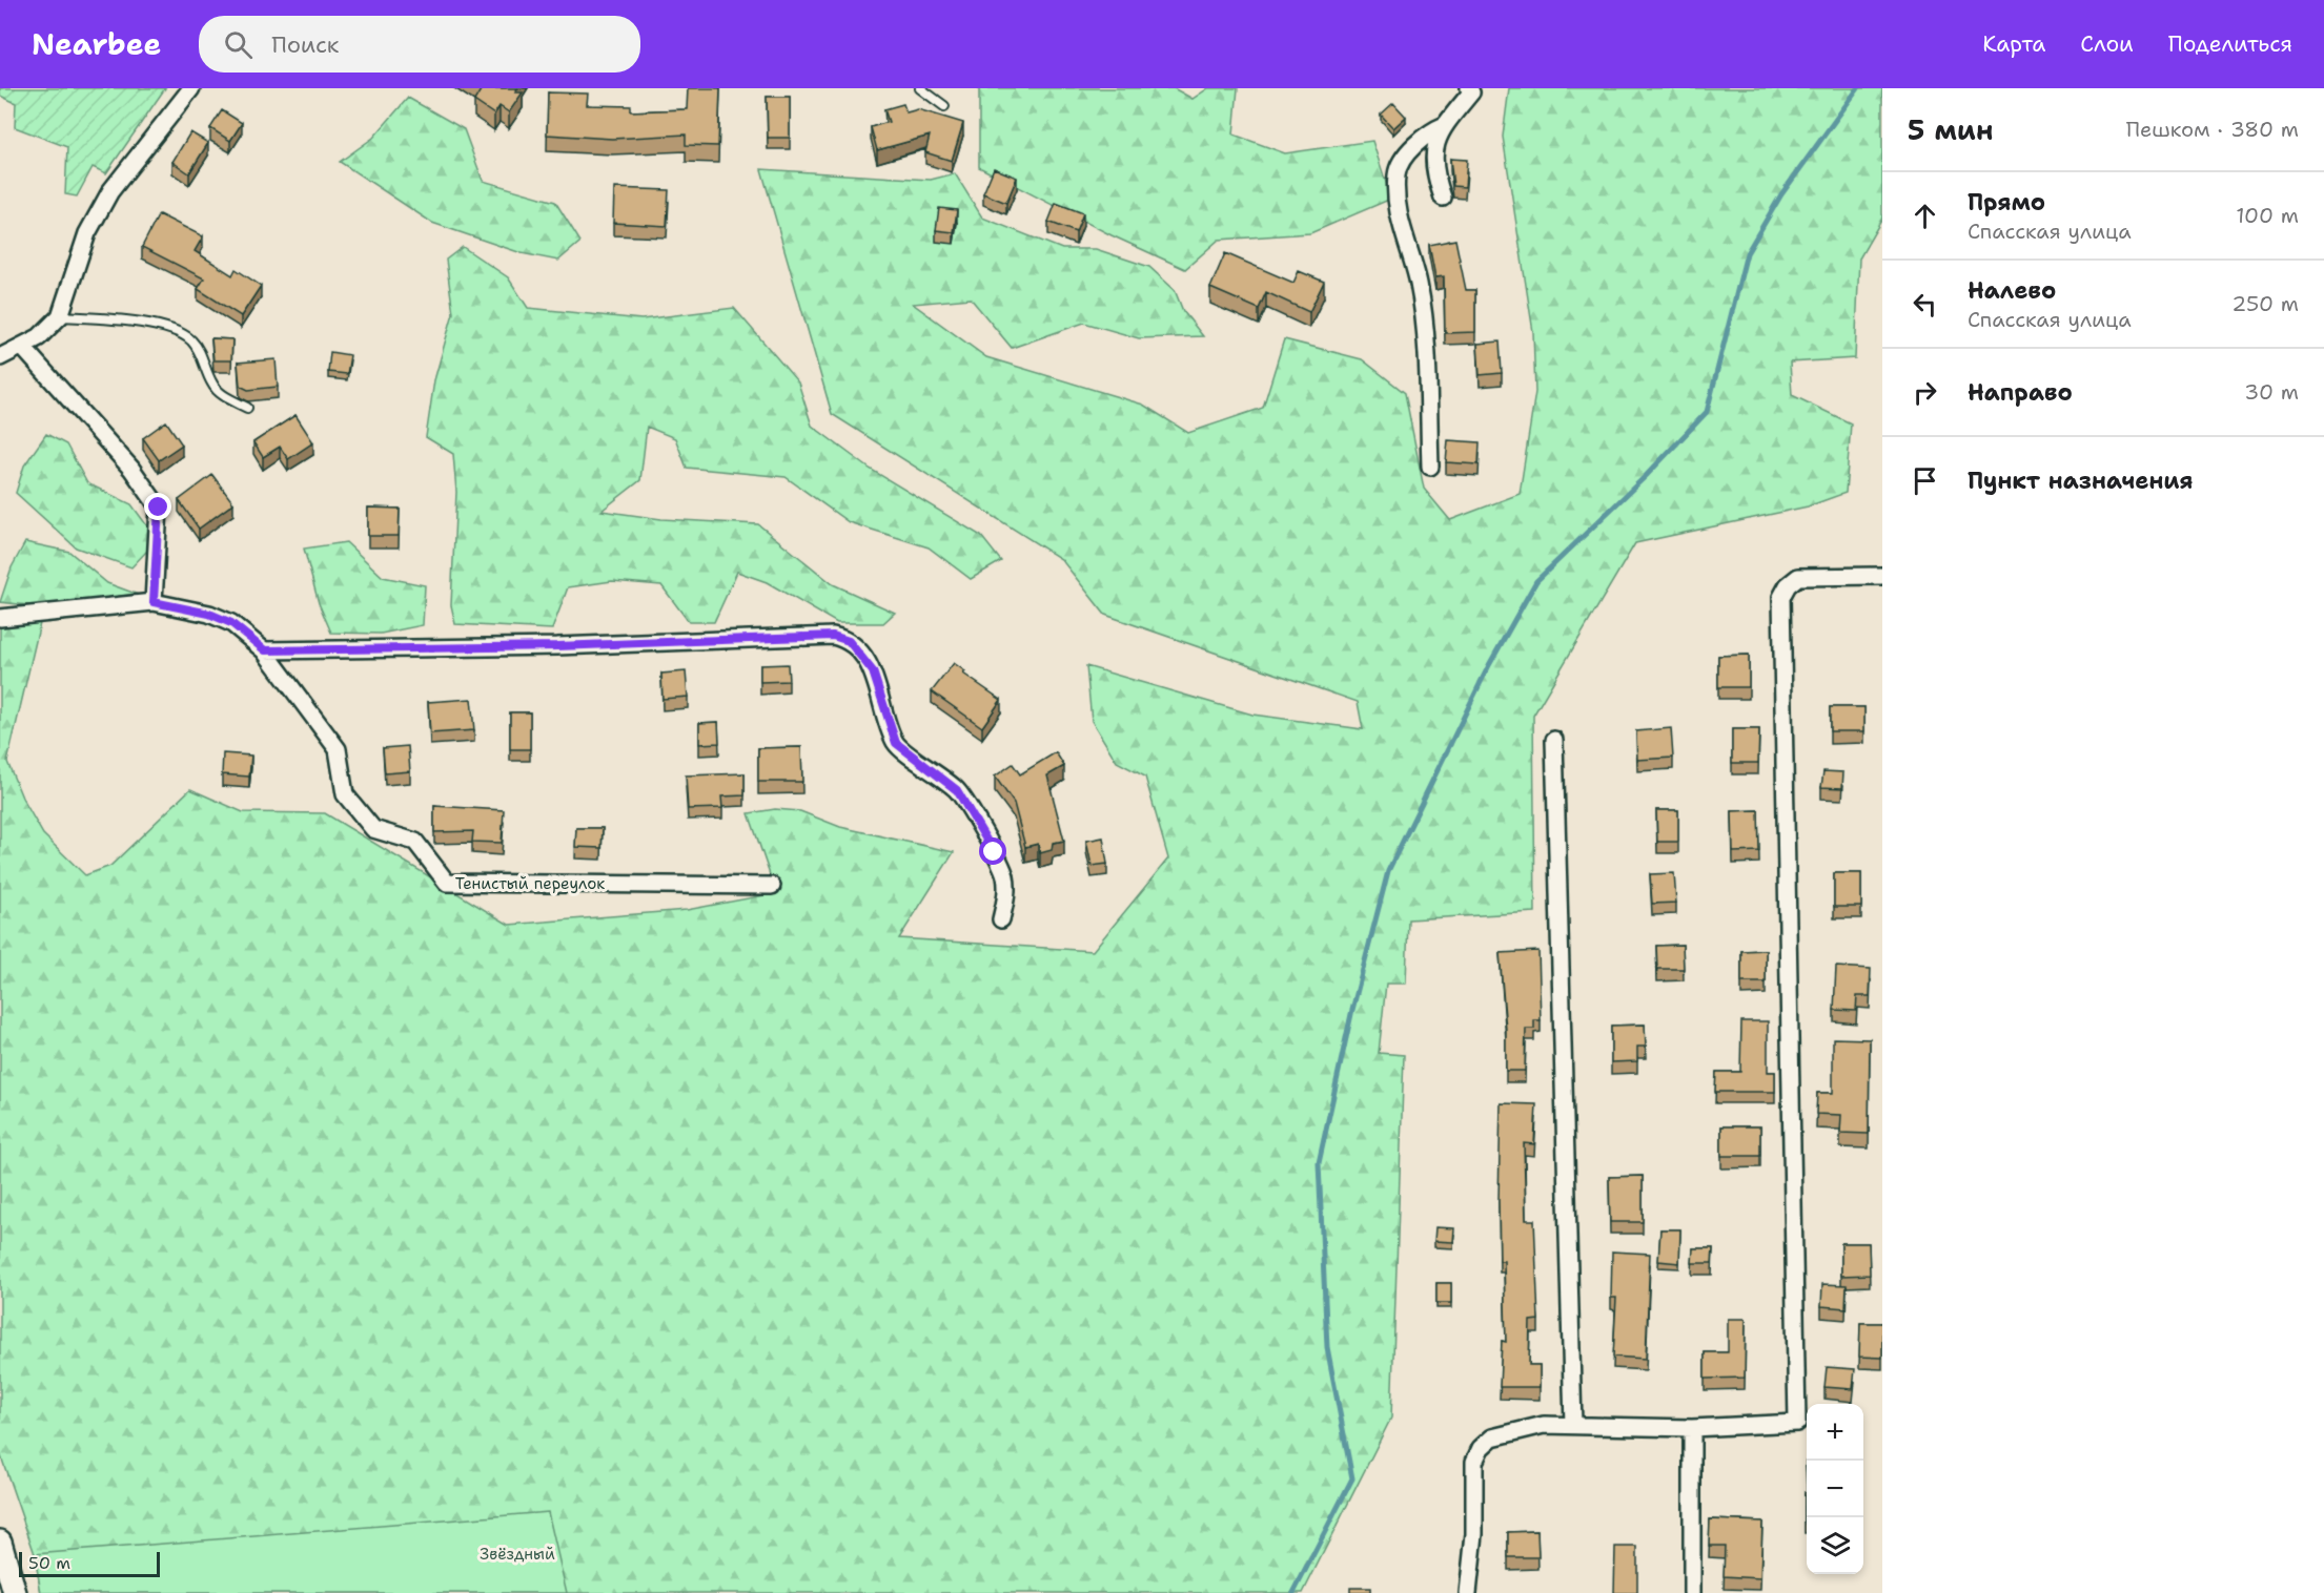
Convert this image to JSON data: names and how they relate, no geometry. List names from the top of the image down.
{
  "streets": {
    "street": ["Тенистый переулок"]
  },
  "parks": ["Звёздный"],
  "scale_bar": "50 m",
  "page": {
    "header": "Nearbee",
    "search": "Поиск",
    "nav": ["Карта", "Слои", "Поделиться"],
    "heading": ["5 мин", "Пешком · 380 m"],
    "list": [
      ["Прямо", "Спасская улица", "100 m"],
      ["Налево", "Спасская улица", "250 m"],
      ["Направо", "30 m"],
      "Пункт назначения"
    ],
    "map_buttons": ["+", "−"],
    "scale": "50 m"
  }
}
